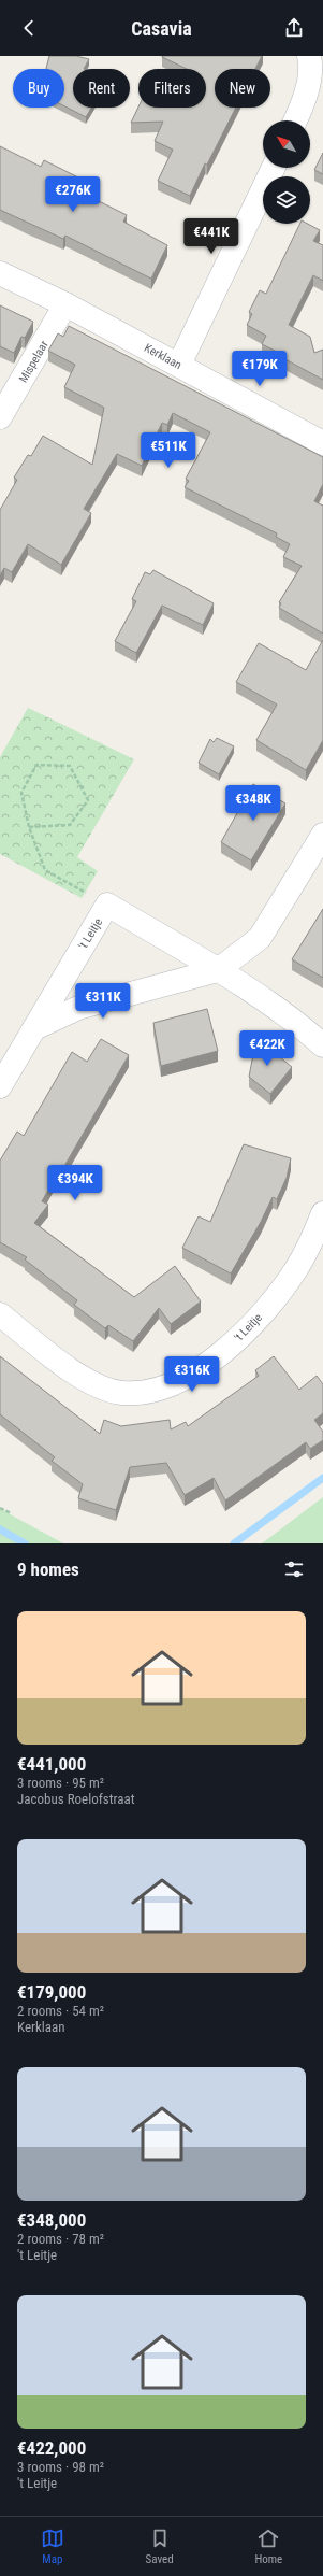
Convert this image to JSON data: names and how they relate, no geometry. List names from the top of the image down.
{
  "streets": {
    "street": ["Kerklaan", "Mispelaar", "'t Leitje"]
  },
  "crossings": [
    ["Kerklaan", "Mispelaar"]
  ],
  "north": "top left",
  "page": {
    "header": "Casavia",
    "chip": [
      "Buy",
      "Rent",
      "Filters",
      "New"
    ],
    "price": [
      "€276K",
      "€441K",
      "€179K",
      "€511K",
      "€348K",
      "€311K",
      "€422K",
      "€394K",
      "€316K"
    ],
    "heading": "9 homes",
    "list": [
      {
        "name": "€441,000",
        "note": "3 rooms · 95 m² · Jacobus Roelofstraat"
      },
      {
        "name": "€179,000",
        "note": "2 rooms · 54 m² · Kerklaan"
      },
      {
        "name": "€348,000",
        "note": "2 rooms · 78 m² · 't Leitje"
      },
      {
        "name": "€422,000",
        "note": "3 rooms · 98 m² · 't Leitje"
      }
    ],
    "tabs": ["Map", "Saved", "Home"]
  }
}
